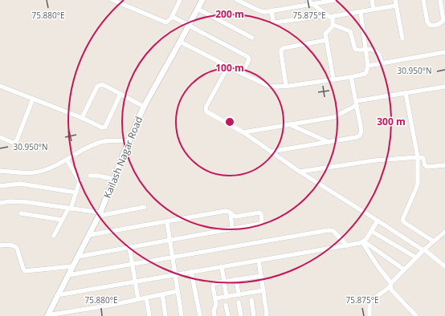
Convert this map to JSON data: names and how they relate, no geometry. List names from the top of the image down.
{
  "streets": {
    "street": ["Kailash Nagar Road"]
  },
  "coordinates": ["75.880°E", "75.875°E", "30.950°N"],
  "rings": ["200 m", "100 m", "300 m"]
}
